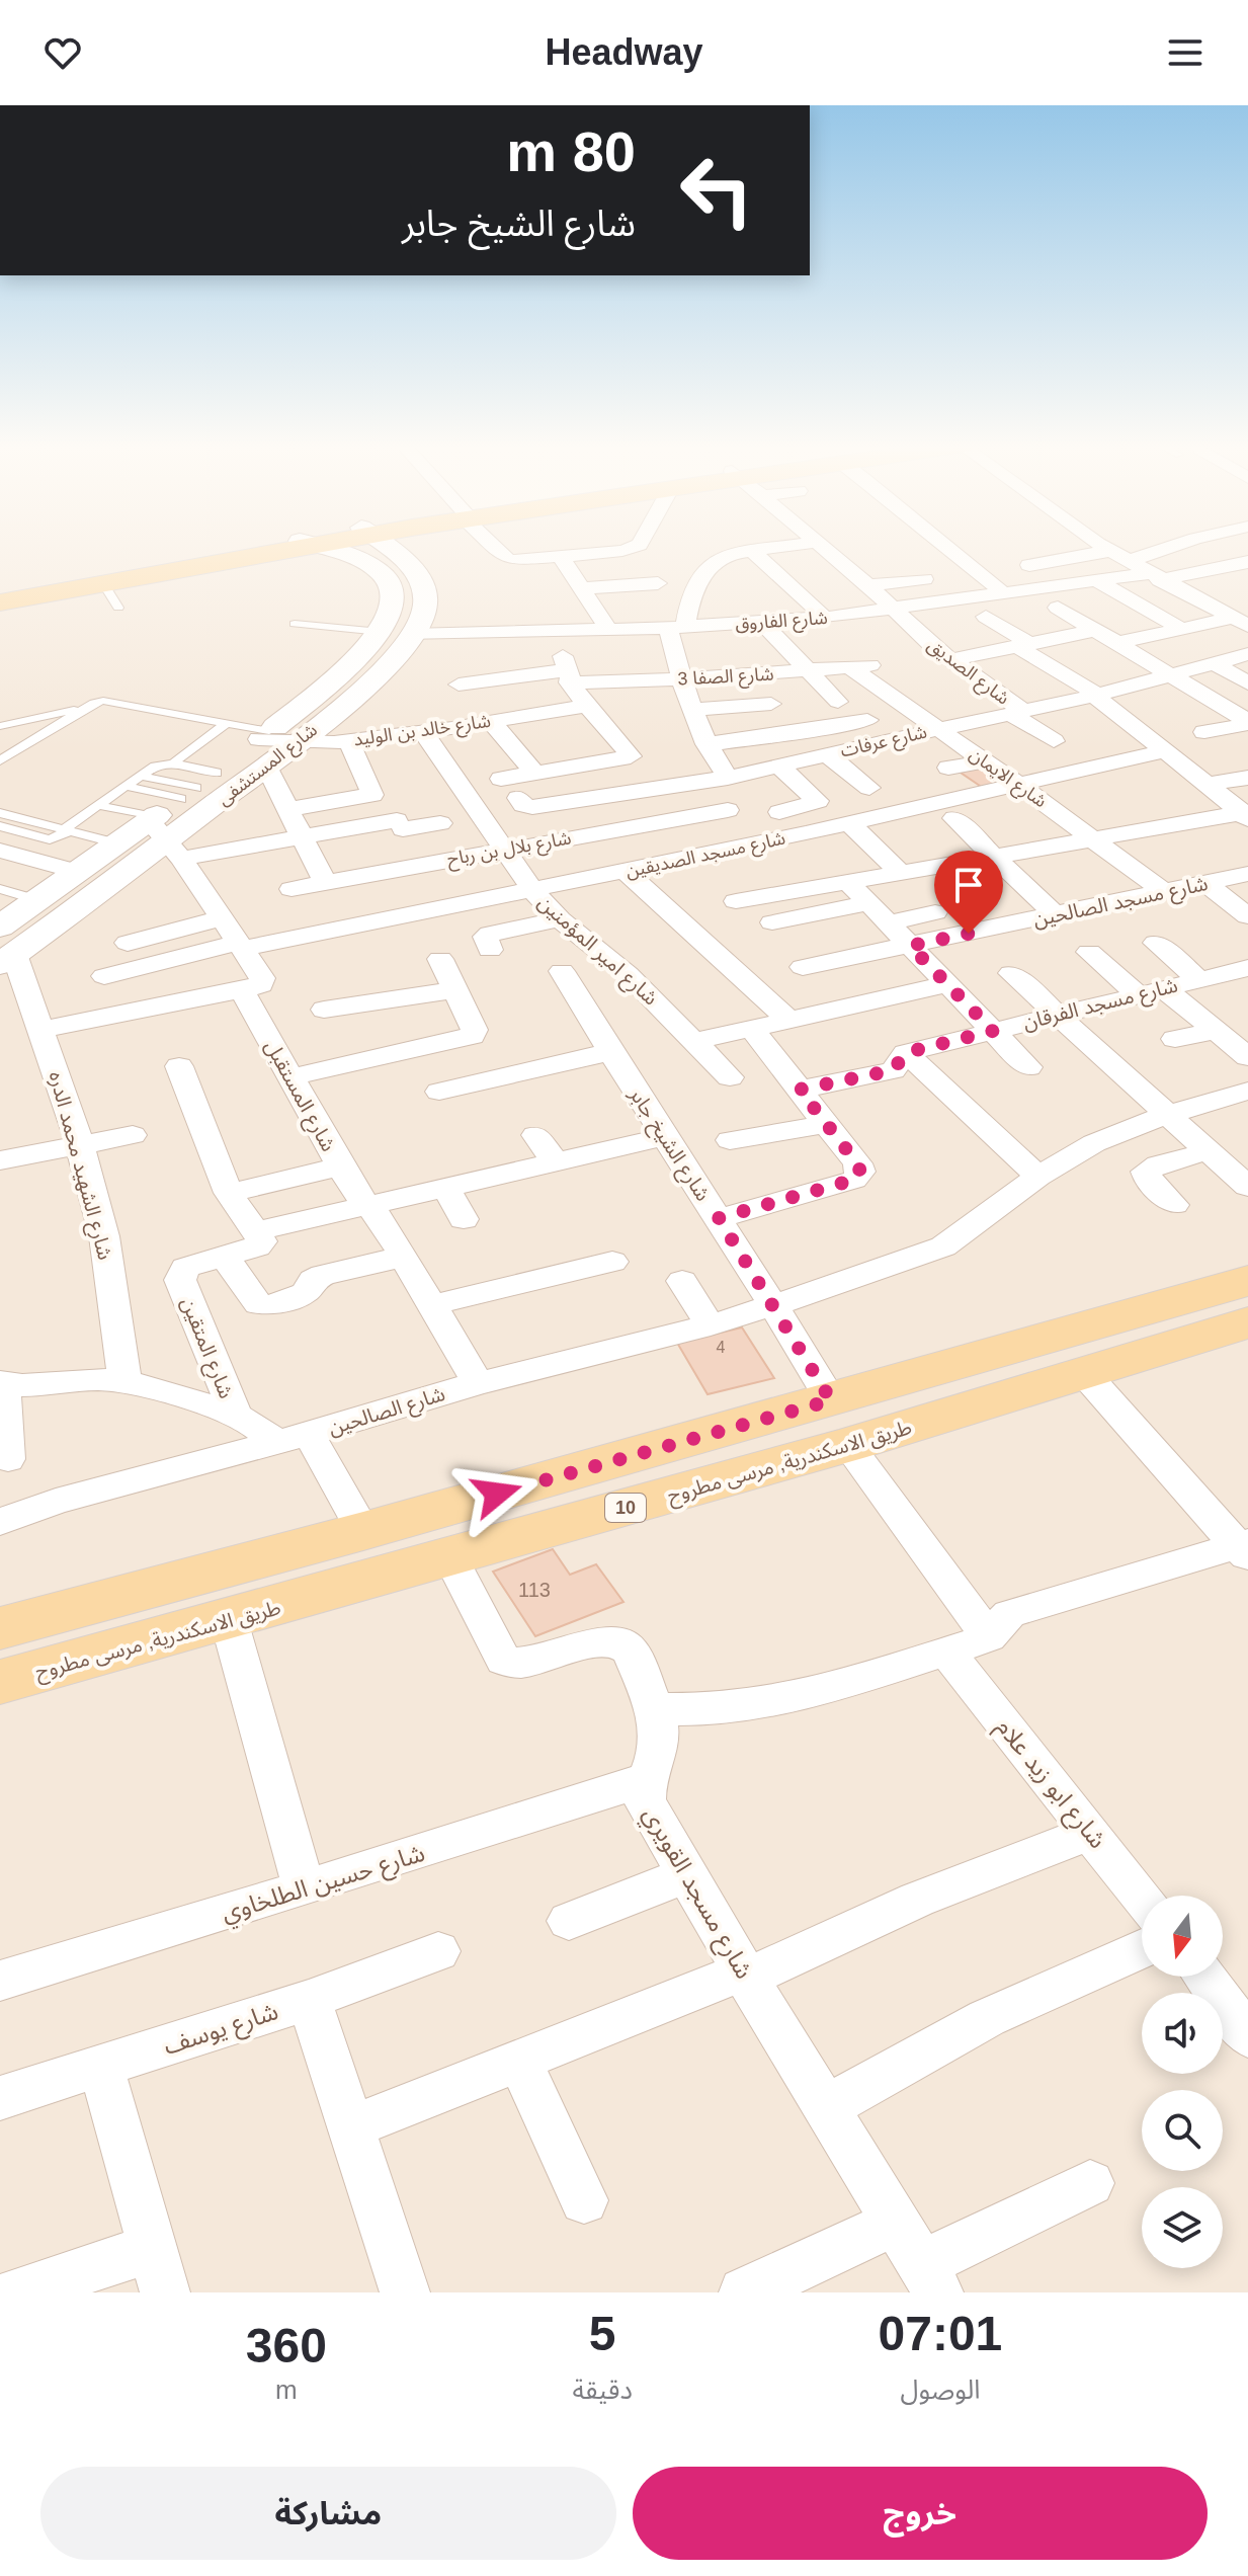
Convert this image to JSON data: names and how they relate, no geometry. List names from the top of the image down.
{
  "streets": {
    "main road": ["طريق الاسكندرية, مرسى مطروح", "10"],
    "street": [
      "شارع الفاروق",
      "شارع الصديق",
      "شارع الصفا 3",
      "شارع خالد بن الوليد",
      "شارع عرفات",
      "شارع المستشفى",
      "شارع الايمان",
      "شارع بلال بن رباح",
      "شارع مسجد الصديقين",
      "شارع مسجد الصالحين",
      "شارع امير المؤمنين",
      "شارع مسجد الفرقان",
      "شارع المستقبل",
      "شارع الشيخ جابر",
      "شارع الشهيد محمد الدره",
      "شارع المتقين",
      "شارع الصالحين",
      "شارع ابو زيد علام",
      "شارع حسين الطلخاوي",
      "شارع مسجد القويري",
      "شارع يوسف"
    ]
  },
  "crossings": [
    ["شارع الفاروق", "شارع الصديق"],
    ["شارع الفاروق", "شارع المستشفى"],
    ["شارع الصديق", "شارع عرفات"],
    ["شارع الصفا 3", "شارع الايمان"],
    ["شارع خالد بن الوليد", "شارع المستشفى"],
    ["شارع خالد بن الوليد", "شارع امير المؤمنين"],
    ["شارع عرفات", "شارع الايمان"],
    ["شارع المستشفى", "شارع الشهيد محمد الدره"],
    ["شارع الايمان", "شارع مسجد الصديقين"],
    ["شارع الايمان", "شارع مسجد الصالحين"],
    ["شارع بلال بن رباح", "شارع امير المؤمنين"],
    ["شارع مسجد الصديقين", "شارع امير المؤمنين"],
    ["شارع امير المؤمنين", "شارع الشيخ جابر"],
    ["شارع المستقبل", "شارع الصالحين"],
    ["شارع الشيخ جابر", "شارع الصالحين"],
    ["شارع الشيخ جابر", "طريق الاسكندرية, مرسى مطروح"],
    ["شارع المتقين", "شارع الصالحين"],
    ["طريق الاسكندرية, مرسى مطروح", "شارع مسجد القويري"],
    ["شارع حسين الطلخاوي", "شارع مسجد القويري"]
  ],
  "house_numbers": ["4", "113"],
  "north": "bottom",
  "page": {
    "header": "Headway",
    "turn": ["80 m", "شارع الشيخ جابر"],
    "eta": [
      "07:01",
      "الوصول",
      "5",
      "دقيقة",
      "360",
      "m"
    ],
    "buttons": ["خروج", "مشاركة"]
  }
}
